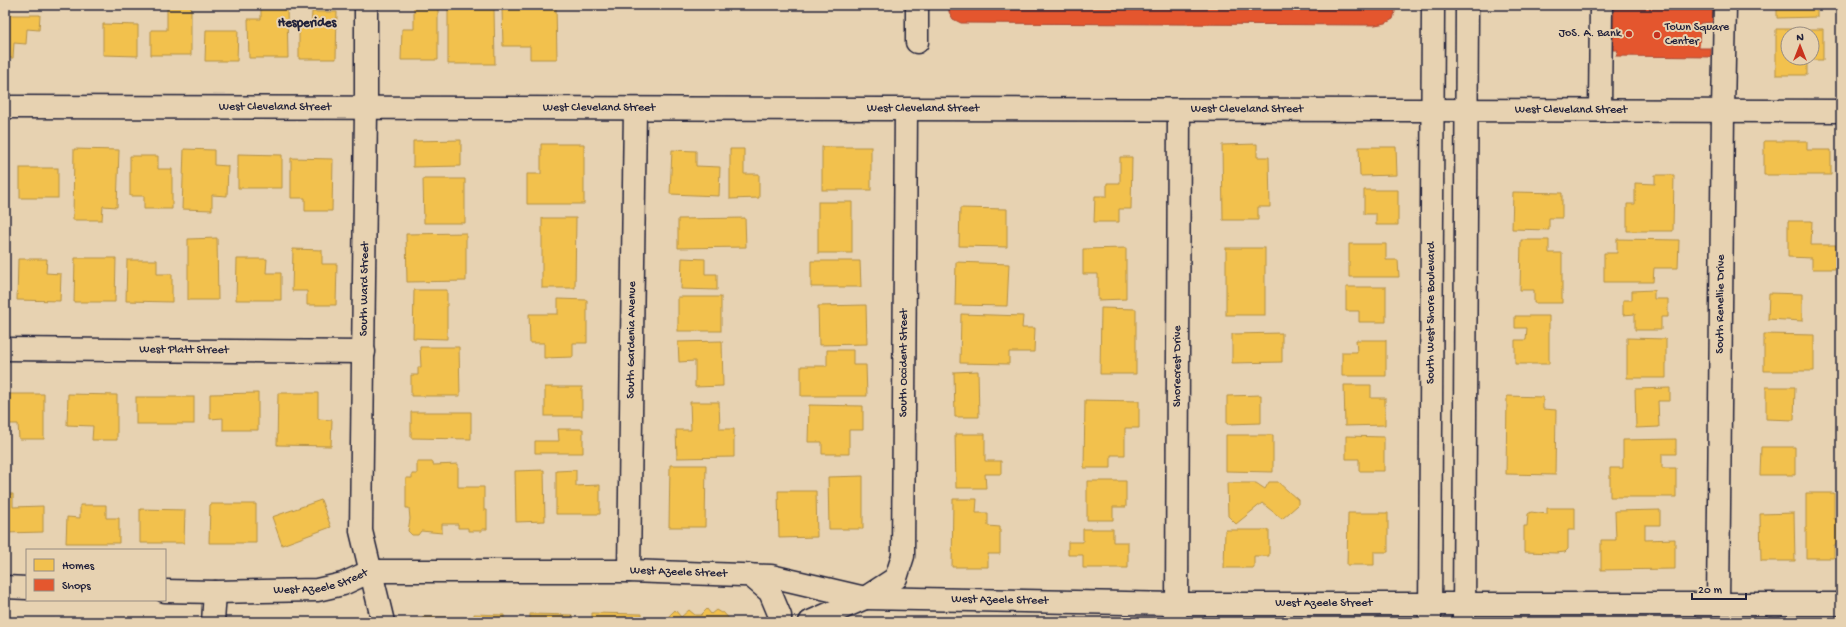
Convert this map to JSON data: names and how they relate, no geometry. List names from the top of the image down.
{
  "streets": {
    "street": [
      "West Cleveland Street",
      "South Ward Street",
      "South Renellie Drive",
      "South West Shore Boulevard",
      "South Gardenia Avenue",
      "West Platt Street",
      "South Occident Street",
      "Shorecrest Drive",
      "West Azeele Street"
    ]
  },
  "crossings": [
    ["West Cleveland Street", "South Ward Street"],
    ["West Cleveland Street", "South Renellie Drive"],
    ["West Cleveland Street", "South West Shore Boulevard"],
    ["West Cleveland Street", "South Gardenia Avenue"],
    ["West Cleveland Street", "South Occident Street"],
    ["West Cleveland Street", "Shorecrest Drive"],
    ["South Ward Street", "West Platt Street"],
    ["South Ward Street", "West Azeele Street"],
    ["South Renellie Drive", "West Azeele Street"],
    ["South West Shore Boulevard", "West Azeele Street"],
    ["South Gardenia Avenue", "West Azeele Street"],
    ["South Occident Street", "West Azeele Street"],
    ["Shorecrest Drive", "West Azeele Street"]
  ],
  "districts": ["Hesperides"],
  "places": ["JoS. A. Bank", "Town Square Center"],
  "legend": ["Homes", "Shops"],
  "scale_bar": "20 m",
  "north": "top"
}
